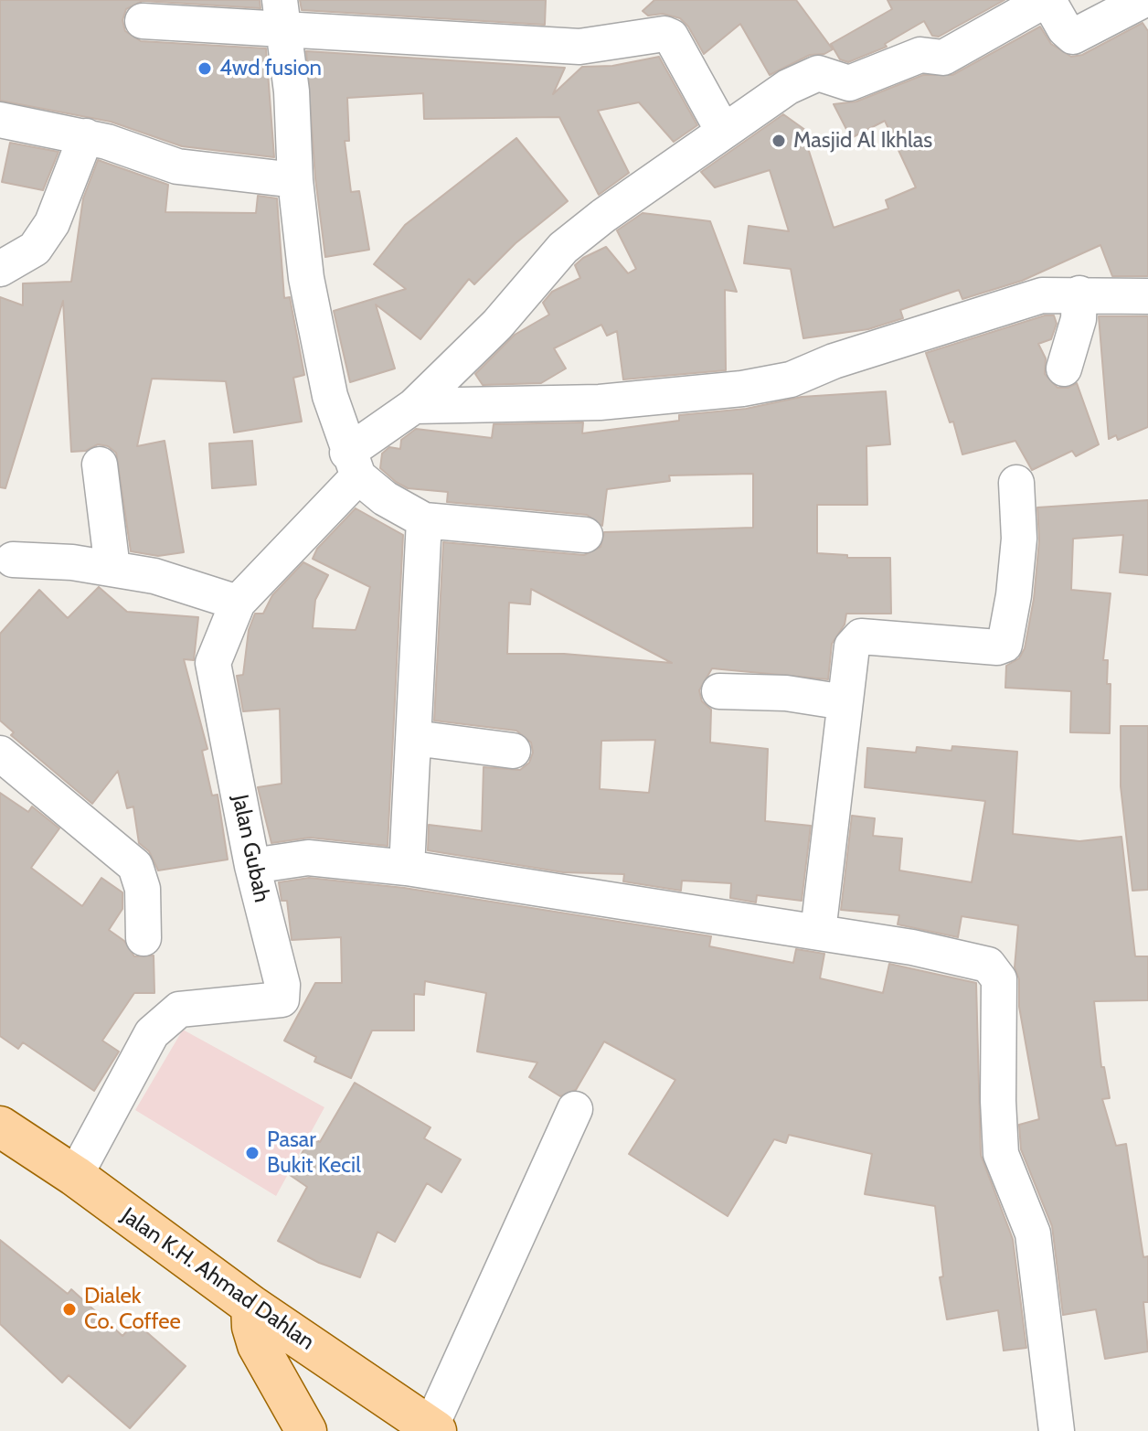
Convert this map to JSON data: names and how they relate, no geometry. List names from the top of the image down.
{
  "streets": {
    "main road": ["Jalan K.H. Ahmad Dahlan"],
    "street": ["Jalan Gubah"]
  },
  "crossings": [
    ["Jalan Gubah", "Jalan K.H. Ahmad Dahlan"]
  ],
  "places": [
    "4wd fusion",
    "Masjid Al Ikhlas",
    "Pasar Bukit Kecil",
    "Dialek Co. Coffee"
  ]
}
